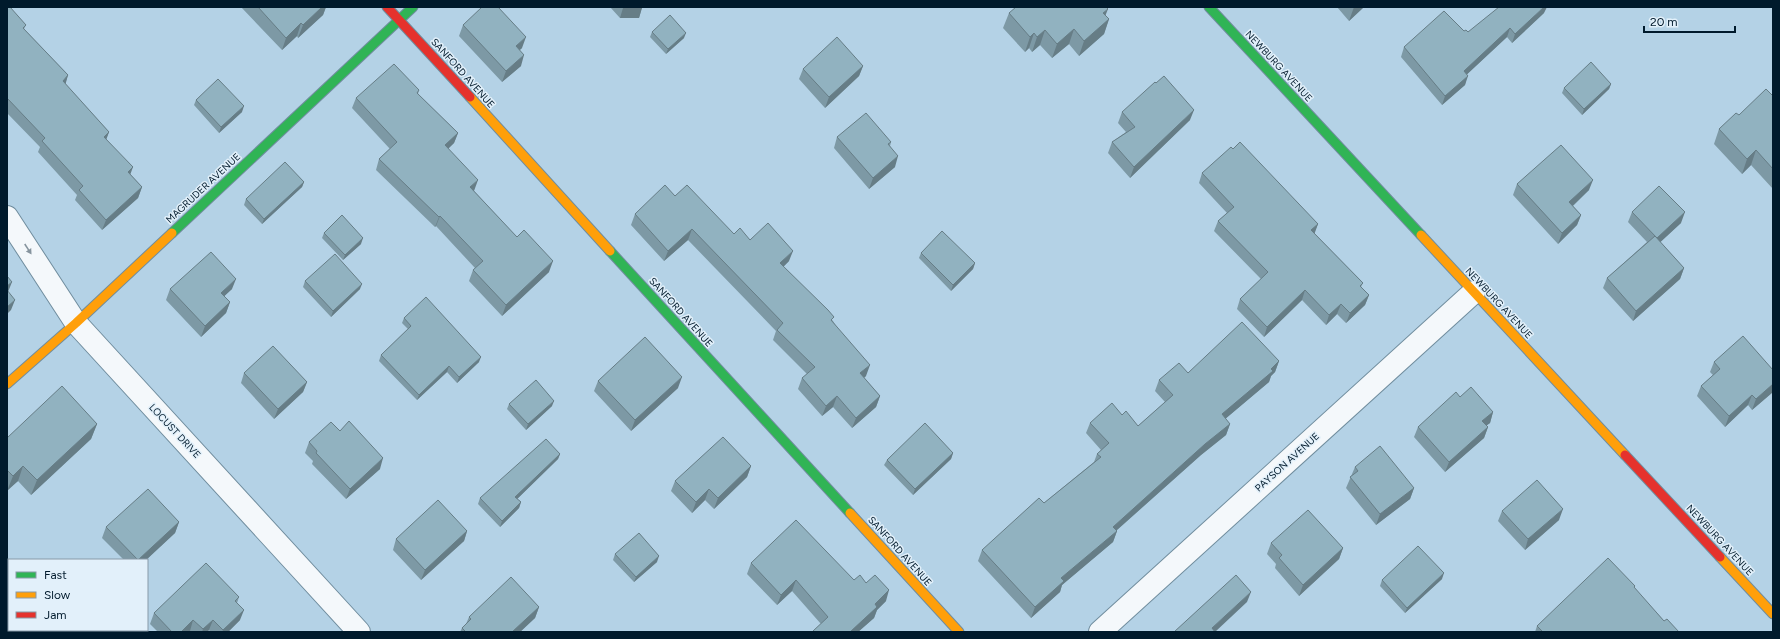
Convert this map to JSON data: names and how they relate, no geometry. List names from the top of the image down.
{
  "streets": {
    "street": [
      "NEWBURG AVENUE",
      "SANFORD AVENUE",
      "MAGRUDER AVENUE",
      "LOCUST DRIVE",
      "PAYSON AVENUE"
    ]
  },
  "crossings": [
    ["NEWBURG AVENUE", "PAYSON AVENUE"],
    ["SANFORD AVENUE", "MAGRUDER AVENUE"],
    ["MAGRUDER AVENUE", "LOCUST DRIVE"]
  ],
  "legend": ["Fast", "Slow", "Jam"],
  "scale_bar": "20 m"
}
